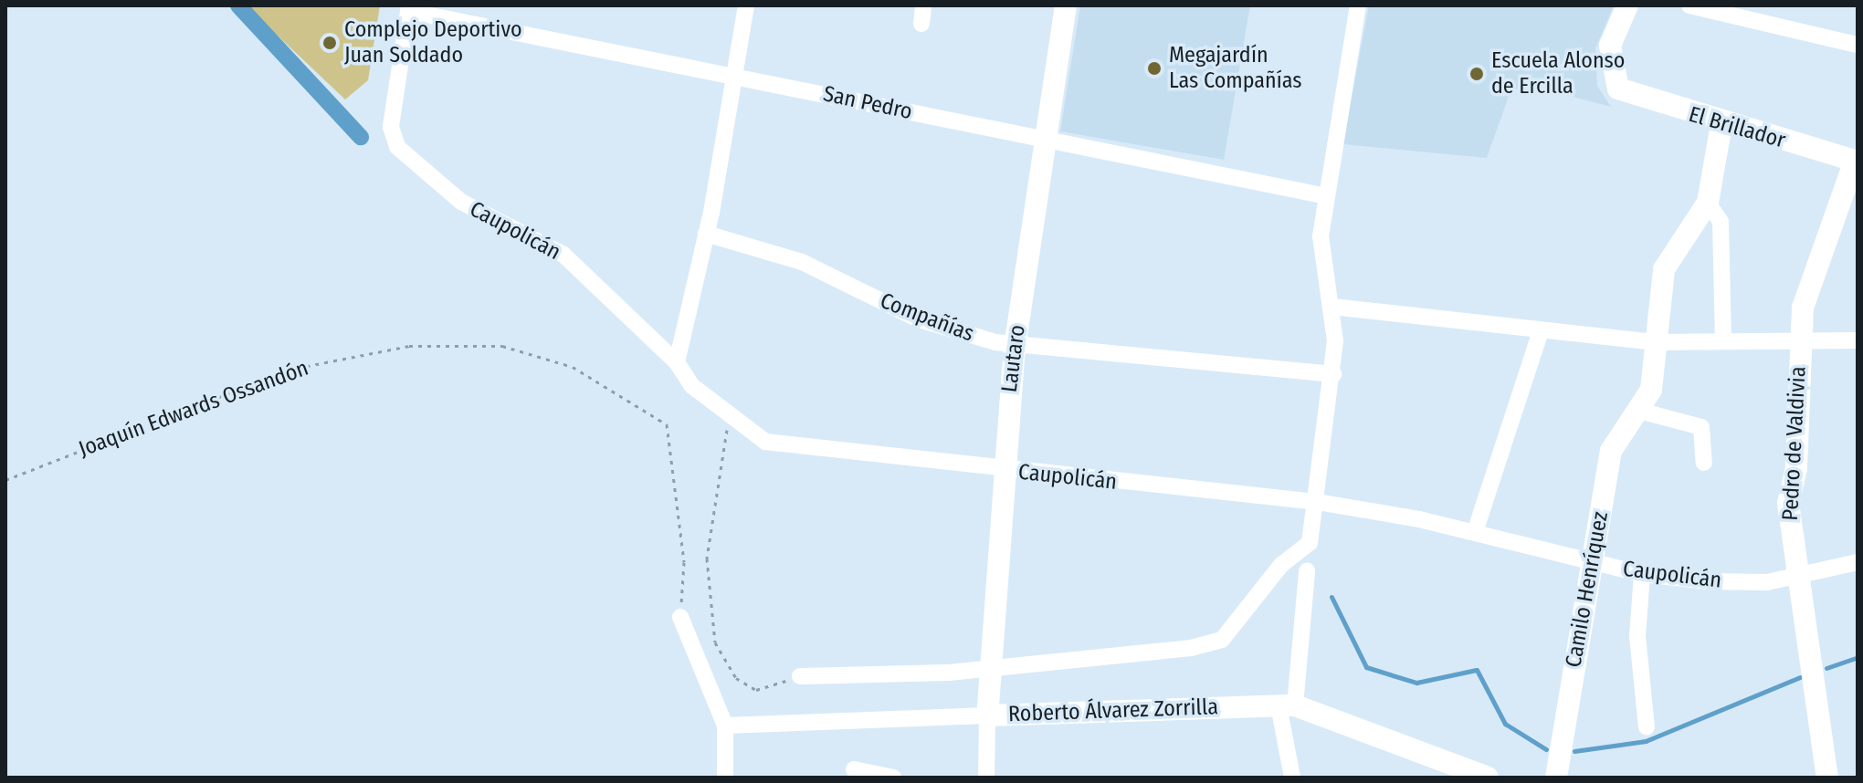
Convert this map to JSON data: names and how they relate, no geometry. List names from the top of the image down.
{
  "streets": {
    "street": [
      "San Pedro",
      "El Brillador",
      "Caupolicán",
      "Compañías",
      "Lautaro",
      "Pedro de Valdivia",
      "Camilo Henríquez",
      "Roberto Álvarez Zorrilla"
    ],
    "path": ["Joaquín Edwards Ossandón"]
  },
  "crossings": [
    ["San Pedro", "Caupolicán"],
    ["San Pedro", "Lautaro"],
    ["El Brillador", "Pedro de Valdivia"],
    ["El Brillador", "Camilo Henríquez"],
    ["Caupolicán", "Lautaro"],
    ["Caupolicán", "Pedro de Valdivia"],
    ["Caupolicán", "Camilo Henríquez"],
    ["Compañías", "Lautaro"],
    ["Lautaro", "Roberto Álvarez Zorrilla"]
  ],
  "places": ["Complejo Deportivo Juan Soldado", "Megajardín Las Compañías", "Escuela Alonso de Ercilla"]
}
